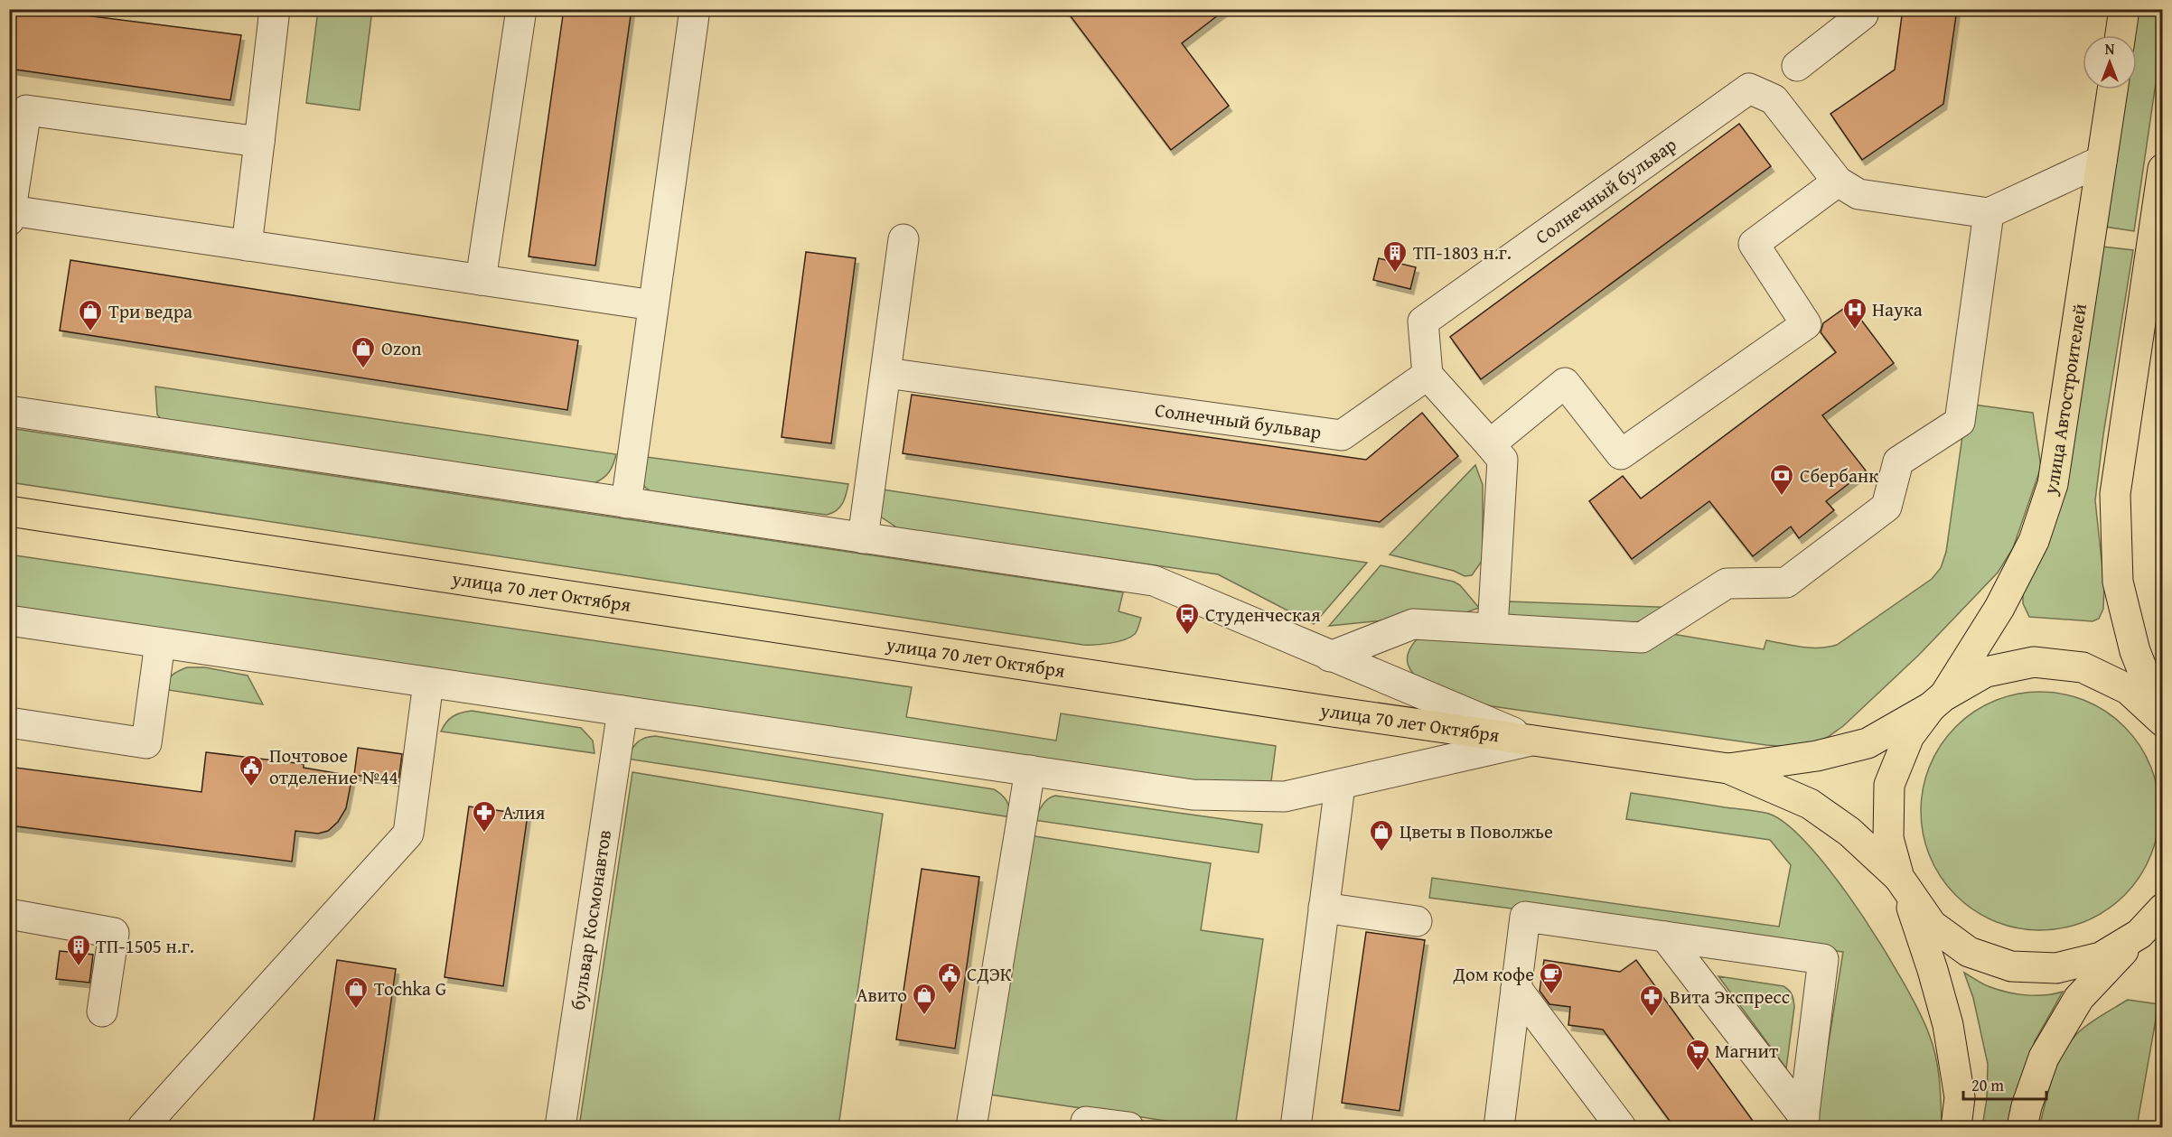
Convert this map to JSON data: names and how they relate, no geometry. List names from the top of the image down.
{
  "streets": {
    "main road": ["улица Автостроителей", "улица 70 лет Октября"],
    "street": ["Солнечный бульвар", "бульвар Космонавтов"]
  },
  "crossings": [
    ["улица Автостроителей", "улица 70 лет Октября"]
  ],
  "places": {
    "building": ["ТП-1803 н.г.", "ТП-1505 н.г."],
    "hospital": ["Наука"],
    "shop": [
      "Три ведра",
      "Ozon",
      "Цветы в Поволжье",
      "Tochka G",
      "Авито"
    ],
    "bank": ["Сбербанк"],
    "bus stop": ["Студенческая"],
    "public building": ["Почтовое отделение №44", "СДЭК"],
    "pharmacy": ["Алия", "Вита Экспресс"],
    "cafe": ["Дом кофе"],
    "supermarket": ["Магнит"]
  },
  "scale_bar": "20 m",
  "north": "top"
}
